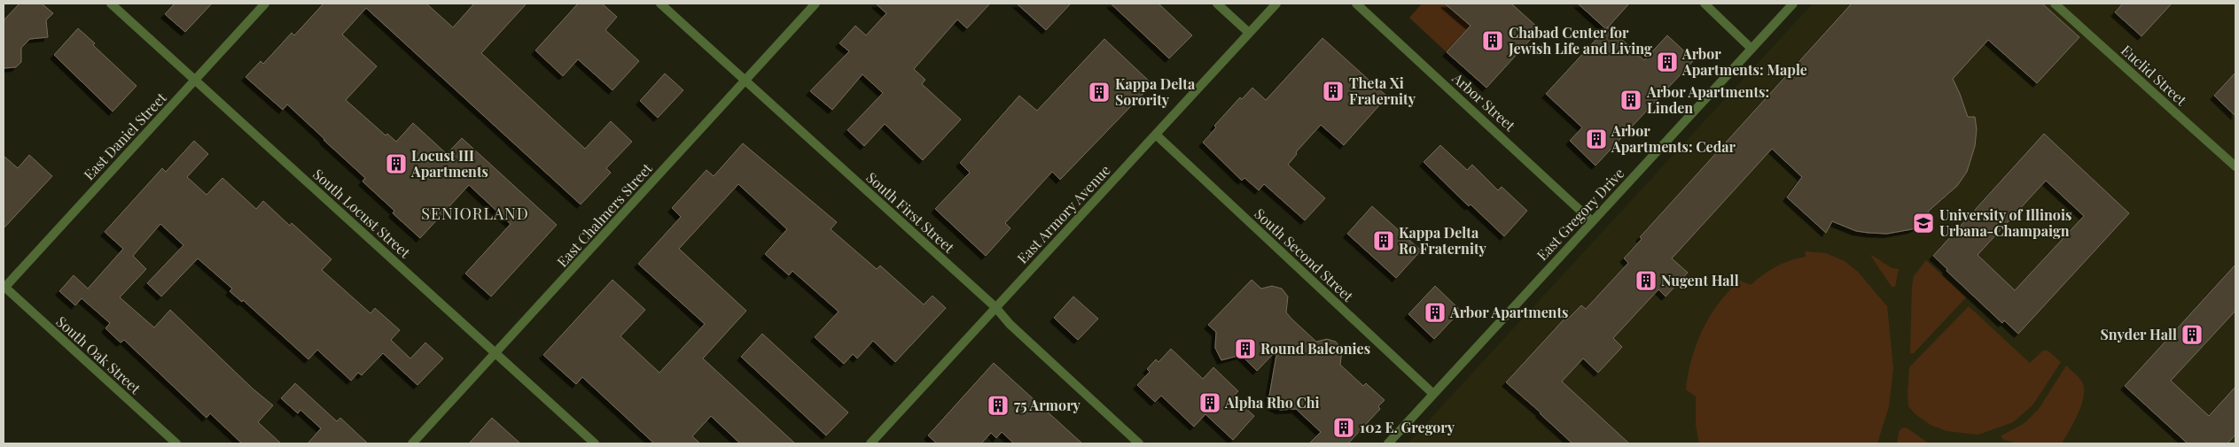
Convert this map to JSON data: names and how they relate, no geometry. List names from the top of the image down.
{
  "streets": {
    "street": [
      "Euclid Street",
      "Arbor Street",
      "East Daniel Street",
      "South First Street",
      "South Locust Street",
      "East Armory Avenue",
      "East Gregory Drive",
      "East Chalmers Street",
      "South Second Street",
      "South Oak Street"
    ]
  },
  "crossings": [
    ["Arbor Street", "East Gregory Drive"],
    ["East Daniel Street", "South Locust Street"],
    ["East Daniel Street", "South Oak Street"],
    ["South First Street", "East Armory Avenue"],
    ["South First Street", "East Chalmers Street"],
    ["South Locust Street", "East Chalmers Street"],
    ["East Armory Avenue", "South Second Street"],
    ["East Gregory Drive", "South Second Street"]
  ],
  "districts": ["SENIORLAND"],
  "places": {
    "building": [
      "Chabad Center for Jewish Life and Living",
      "Arbor Apartments: Maple",
      "Theta Xi Fraternity",
      "Kappa Delta Sorority",
      "Arbor Apartments: Linden",
      "Arbor Apartments: Cedar",
      "Locust III Apartments",
      "Kappa Delta Ro Fraternity",
      "Nugent Hall",
      "Arbor Apartments",
      "Snyder Hall",
      "Round Balconies",
      "Alpha Rho Chi",
      "75 Armory",
      "102 E. Gregory"
    ],
    "school or university": ["University of Illinois Urbana-Champaign"]
  }
}
